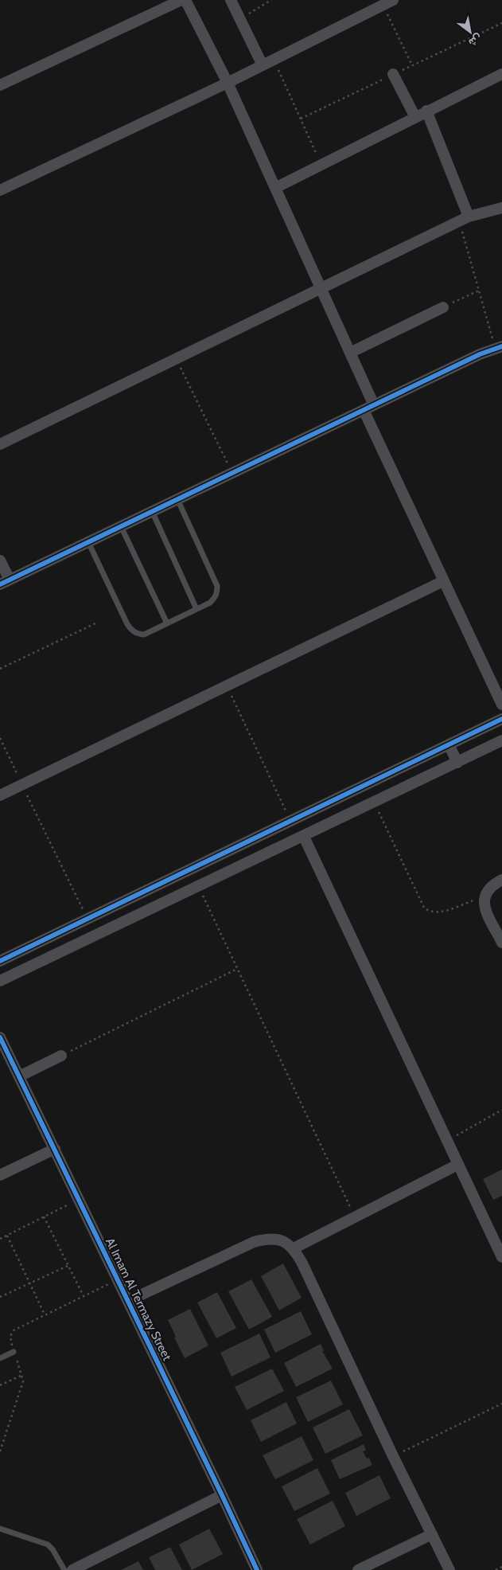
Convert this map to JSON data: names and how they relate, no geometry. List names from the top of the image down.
{
  "streets": {
    "street": ["Al Imam Al Termazy Street"]
  },
  "north": "bottom right"
}
